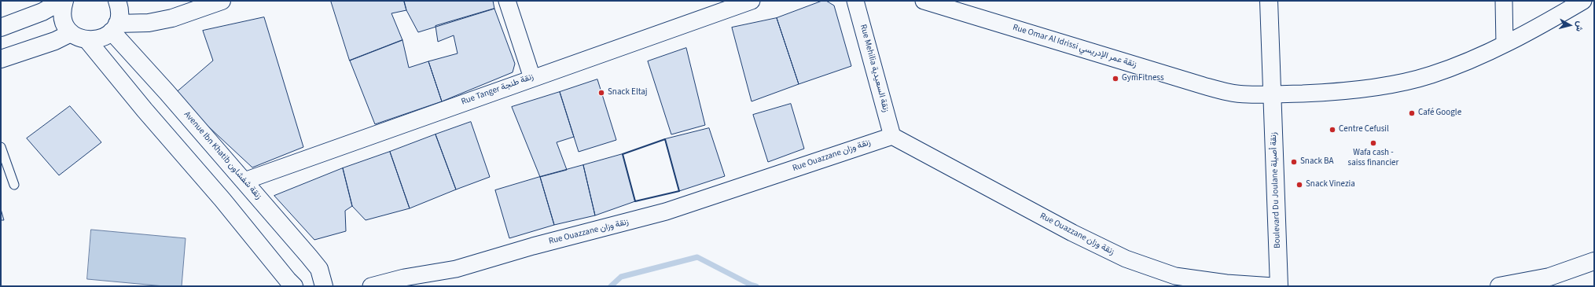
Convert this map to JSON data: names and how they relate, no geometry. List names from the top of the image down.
{
  "streets": {
    "street": [
      "Rue Omar Al Idrissi زنقة عمر الإدريسي",
      "Rue Mehilia زنقة السعيدية",
      "Rue Tanger زنقة طنجة",
      "Avenue Ibn Khatib زنقة شفشاون",
      "Rue Ouazzane زنقة وزان",
      "Boulevard Du Joulane زنقة أصيلة"
    ]
  },
  "crossings": [
    ["Rue Omar Al Idrissi زنقة عمر الإدريسي", "Boulevard Du Joulane زنقة أصيلة"],
    ["Rue Mehilia زنقة السعيدية", "Rue Ouazzane زنقة وزان"],
    ["Rue Tanger زنقة طنجة", "Avenue Ibn Khatib زنقة شفشاون"]
  ],
  "places": [
    "GymFitness",
    "Snack Eltaj",
    "Café Google",
    "Centre Cefusil",
    "Wafa cash - saiss financier",
    "Snack BA",
    "Snack Vinezia"
  ],
  "north": "right"
}
